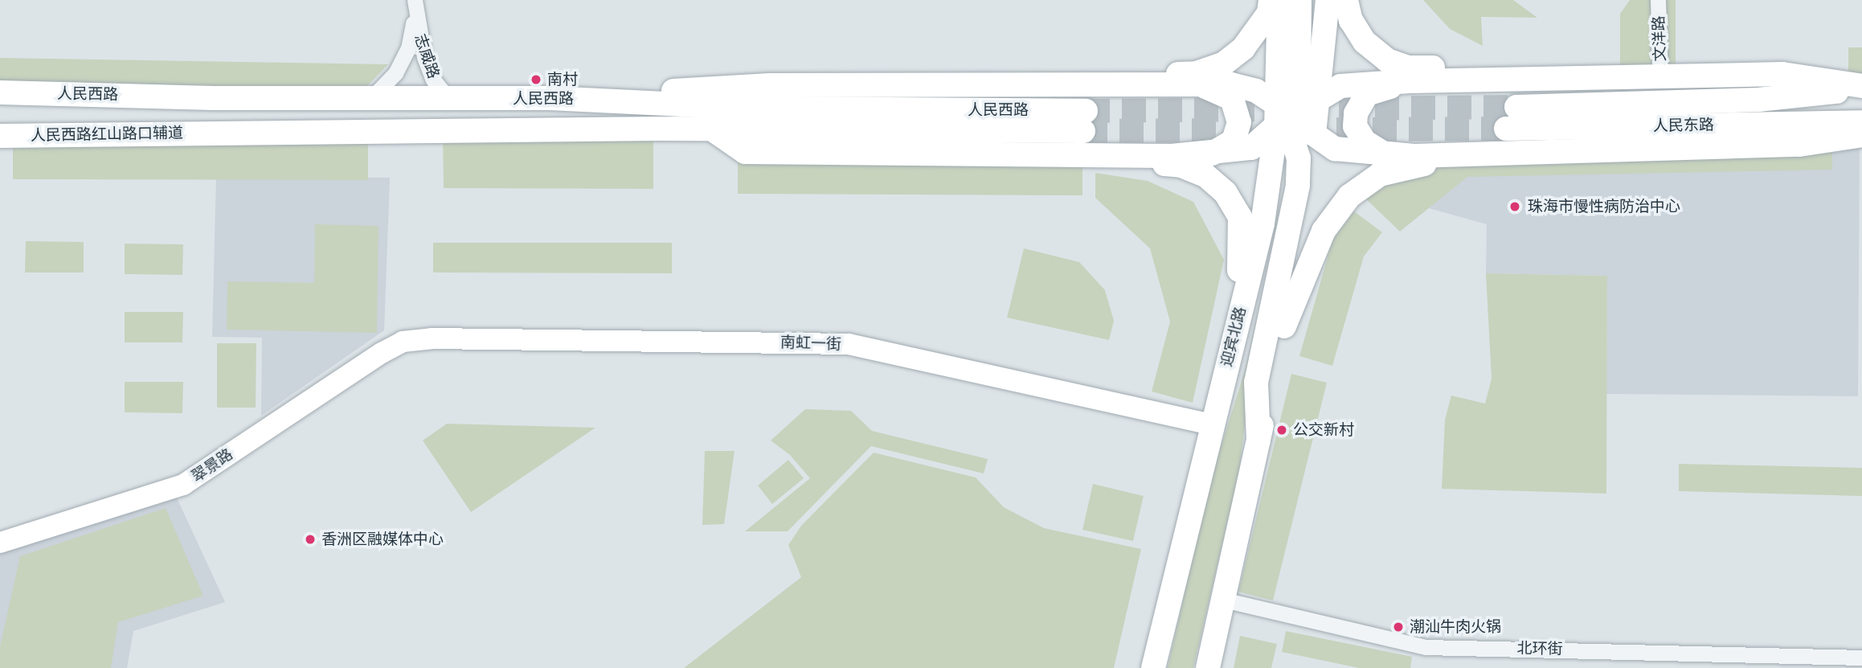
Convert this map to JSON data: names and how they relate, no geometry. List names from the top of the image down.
{
  "streets": {
    "main road": [
      "人民西路",
      "人民东路",
      "人民西路红山路口辅道",
      "迎宾北路",
      "南虹一街",
      "翠景路"
    ],
    "street": ["文洋路", "志威路", "北环街"]
  },
  "crossings": [
    ["志威路", "人民西路"],
    ["人民西路", "人民西路红山路口辅道"],
    ["迎宾北路", "南虹一街"],
    ["南虹一街", "翠景路"]
  ],
  "places": [
    "南村",
    "珠海市慢性病防治中心",
    "公交新村",
    "香洲区融媒体中心",
    "潮汕牛肉火锅"
  ]
}
